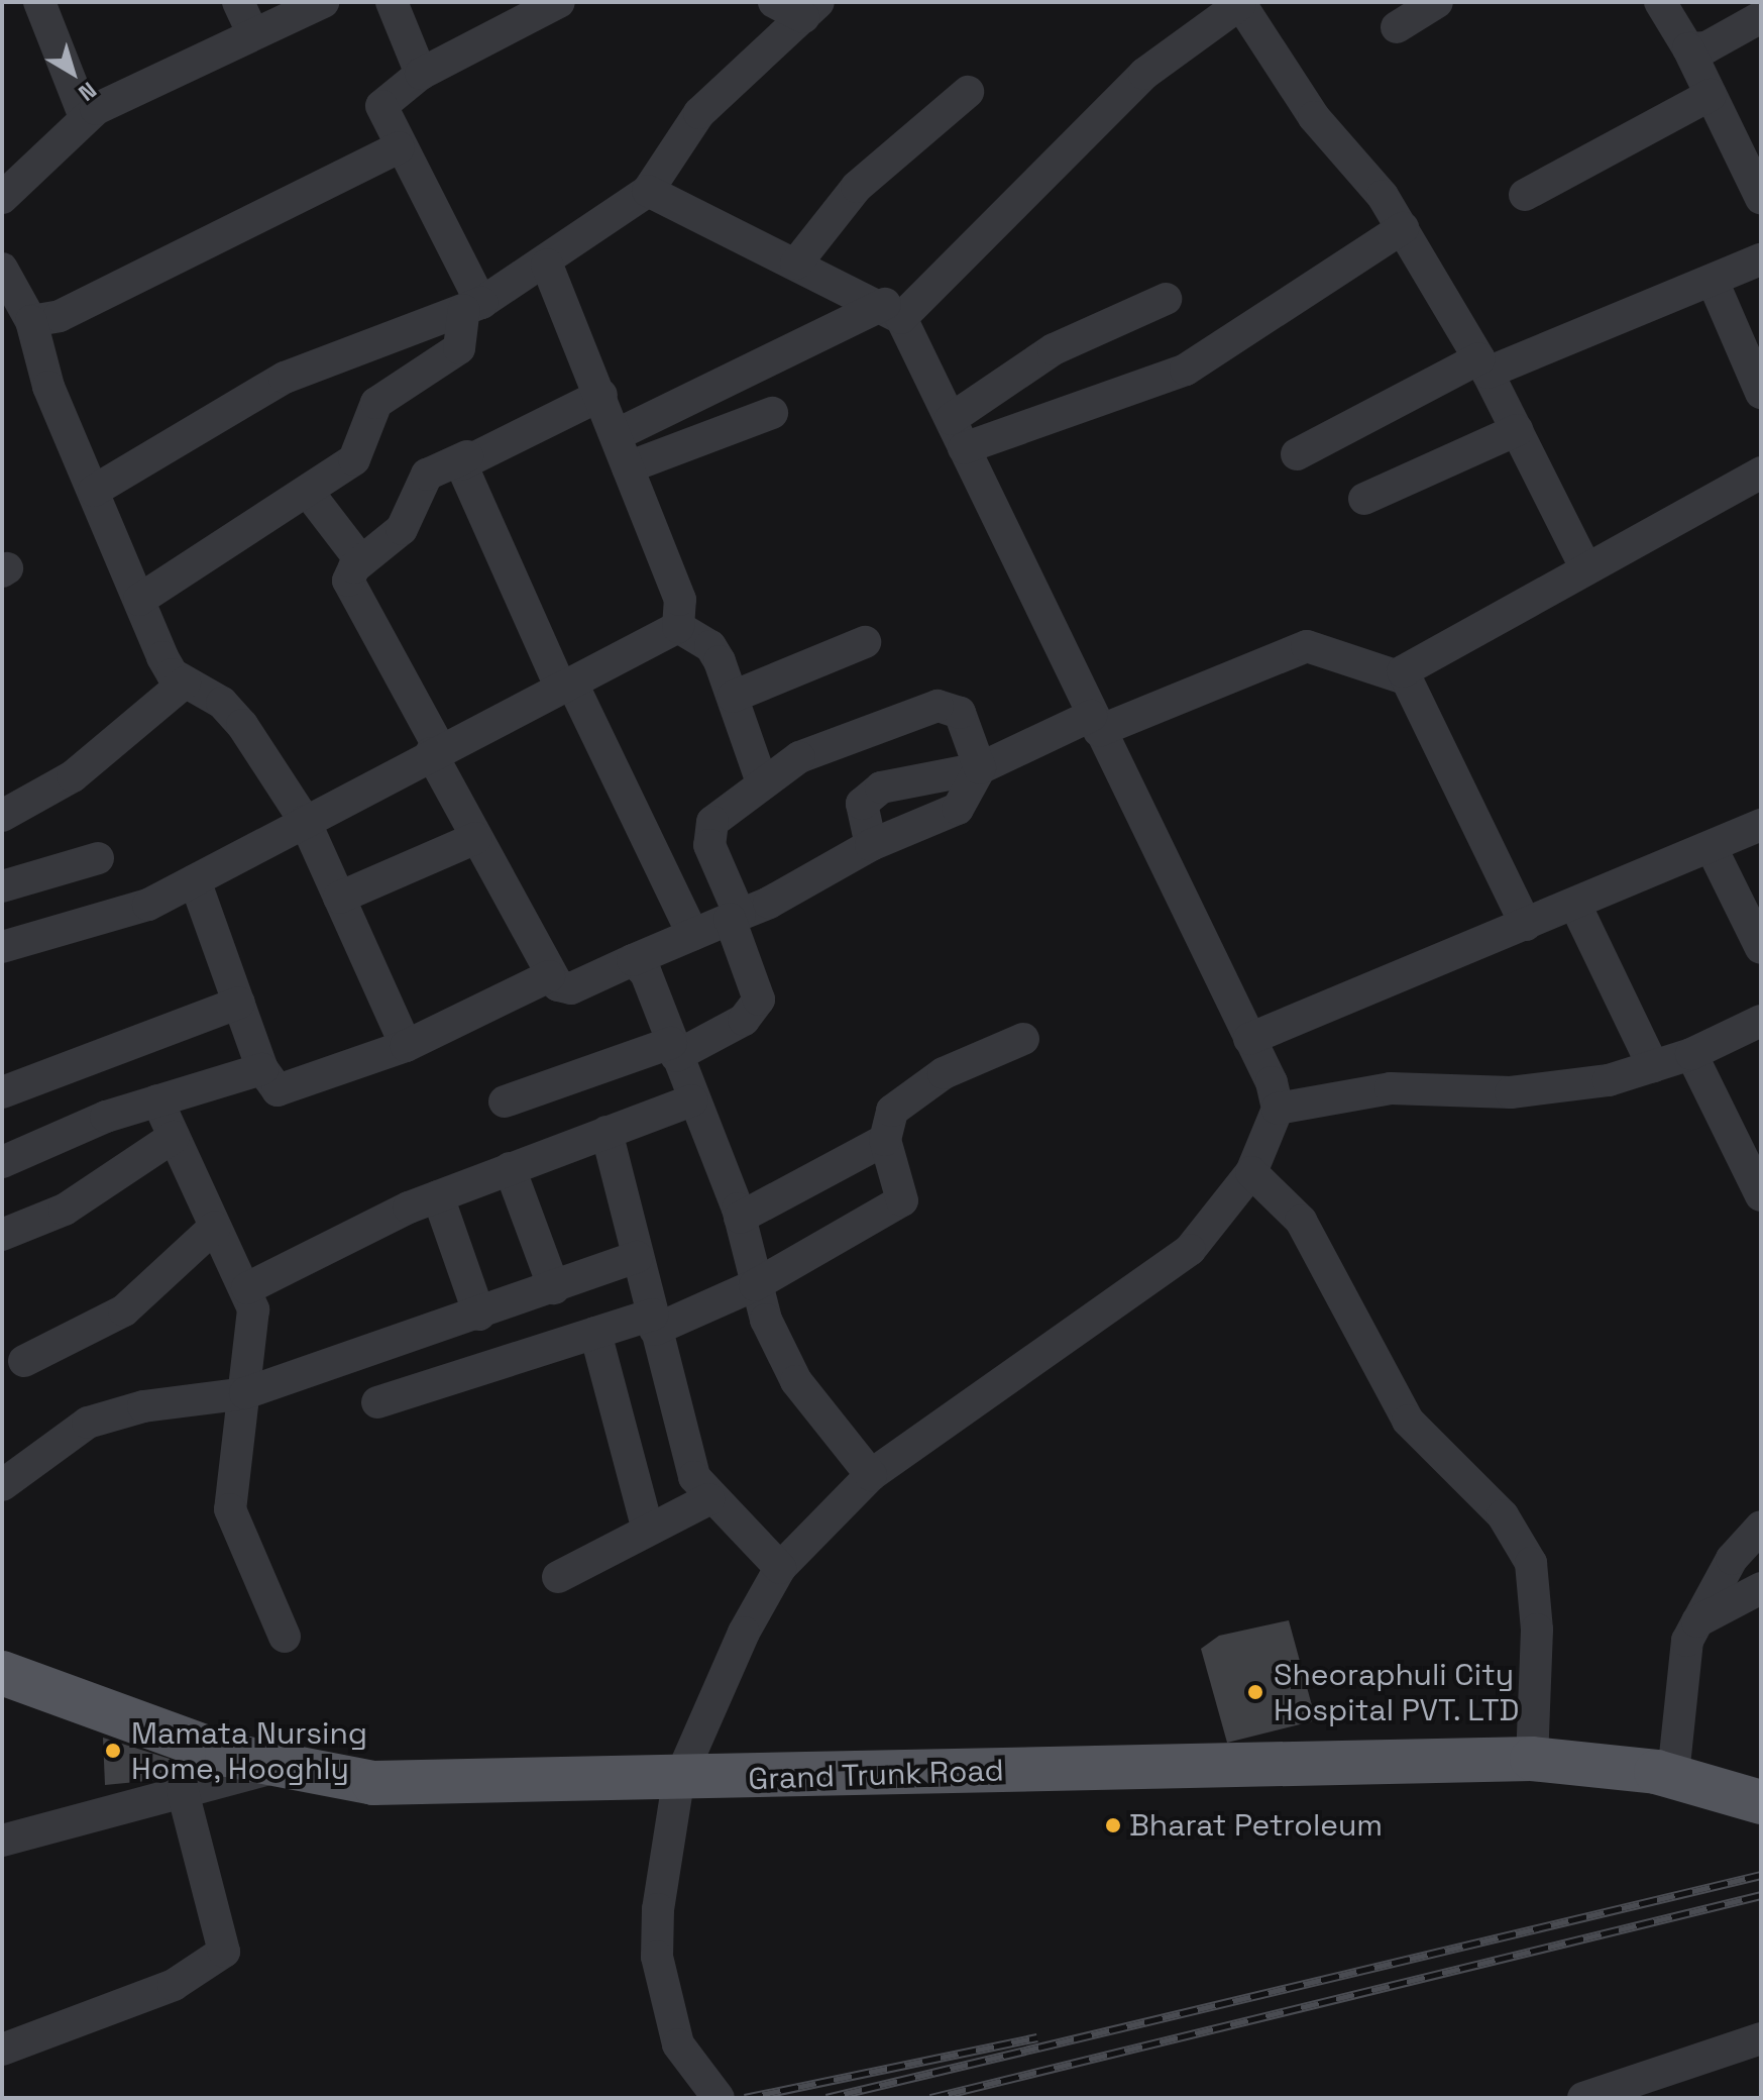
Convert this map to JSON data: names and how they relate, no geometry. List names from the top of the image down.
{
  "streets": {
    "main road": ["Grand Trunk Road"]
  },
  "places": ["Sheoraphuli City Hospital PVT. LTD", "Mamata Nursing Home, Hooghly", "Bharat Petroleum"],
  "north": "bottom right"
}
